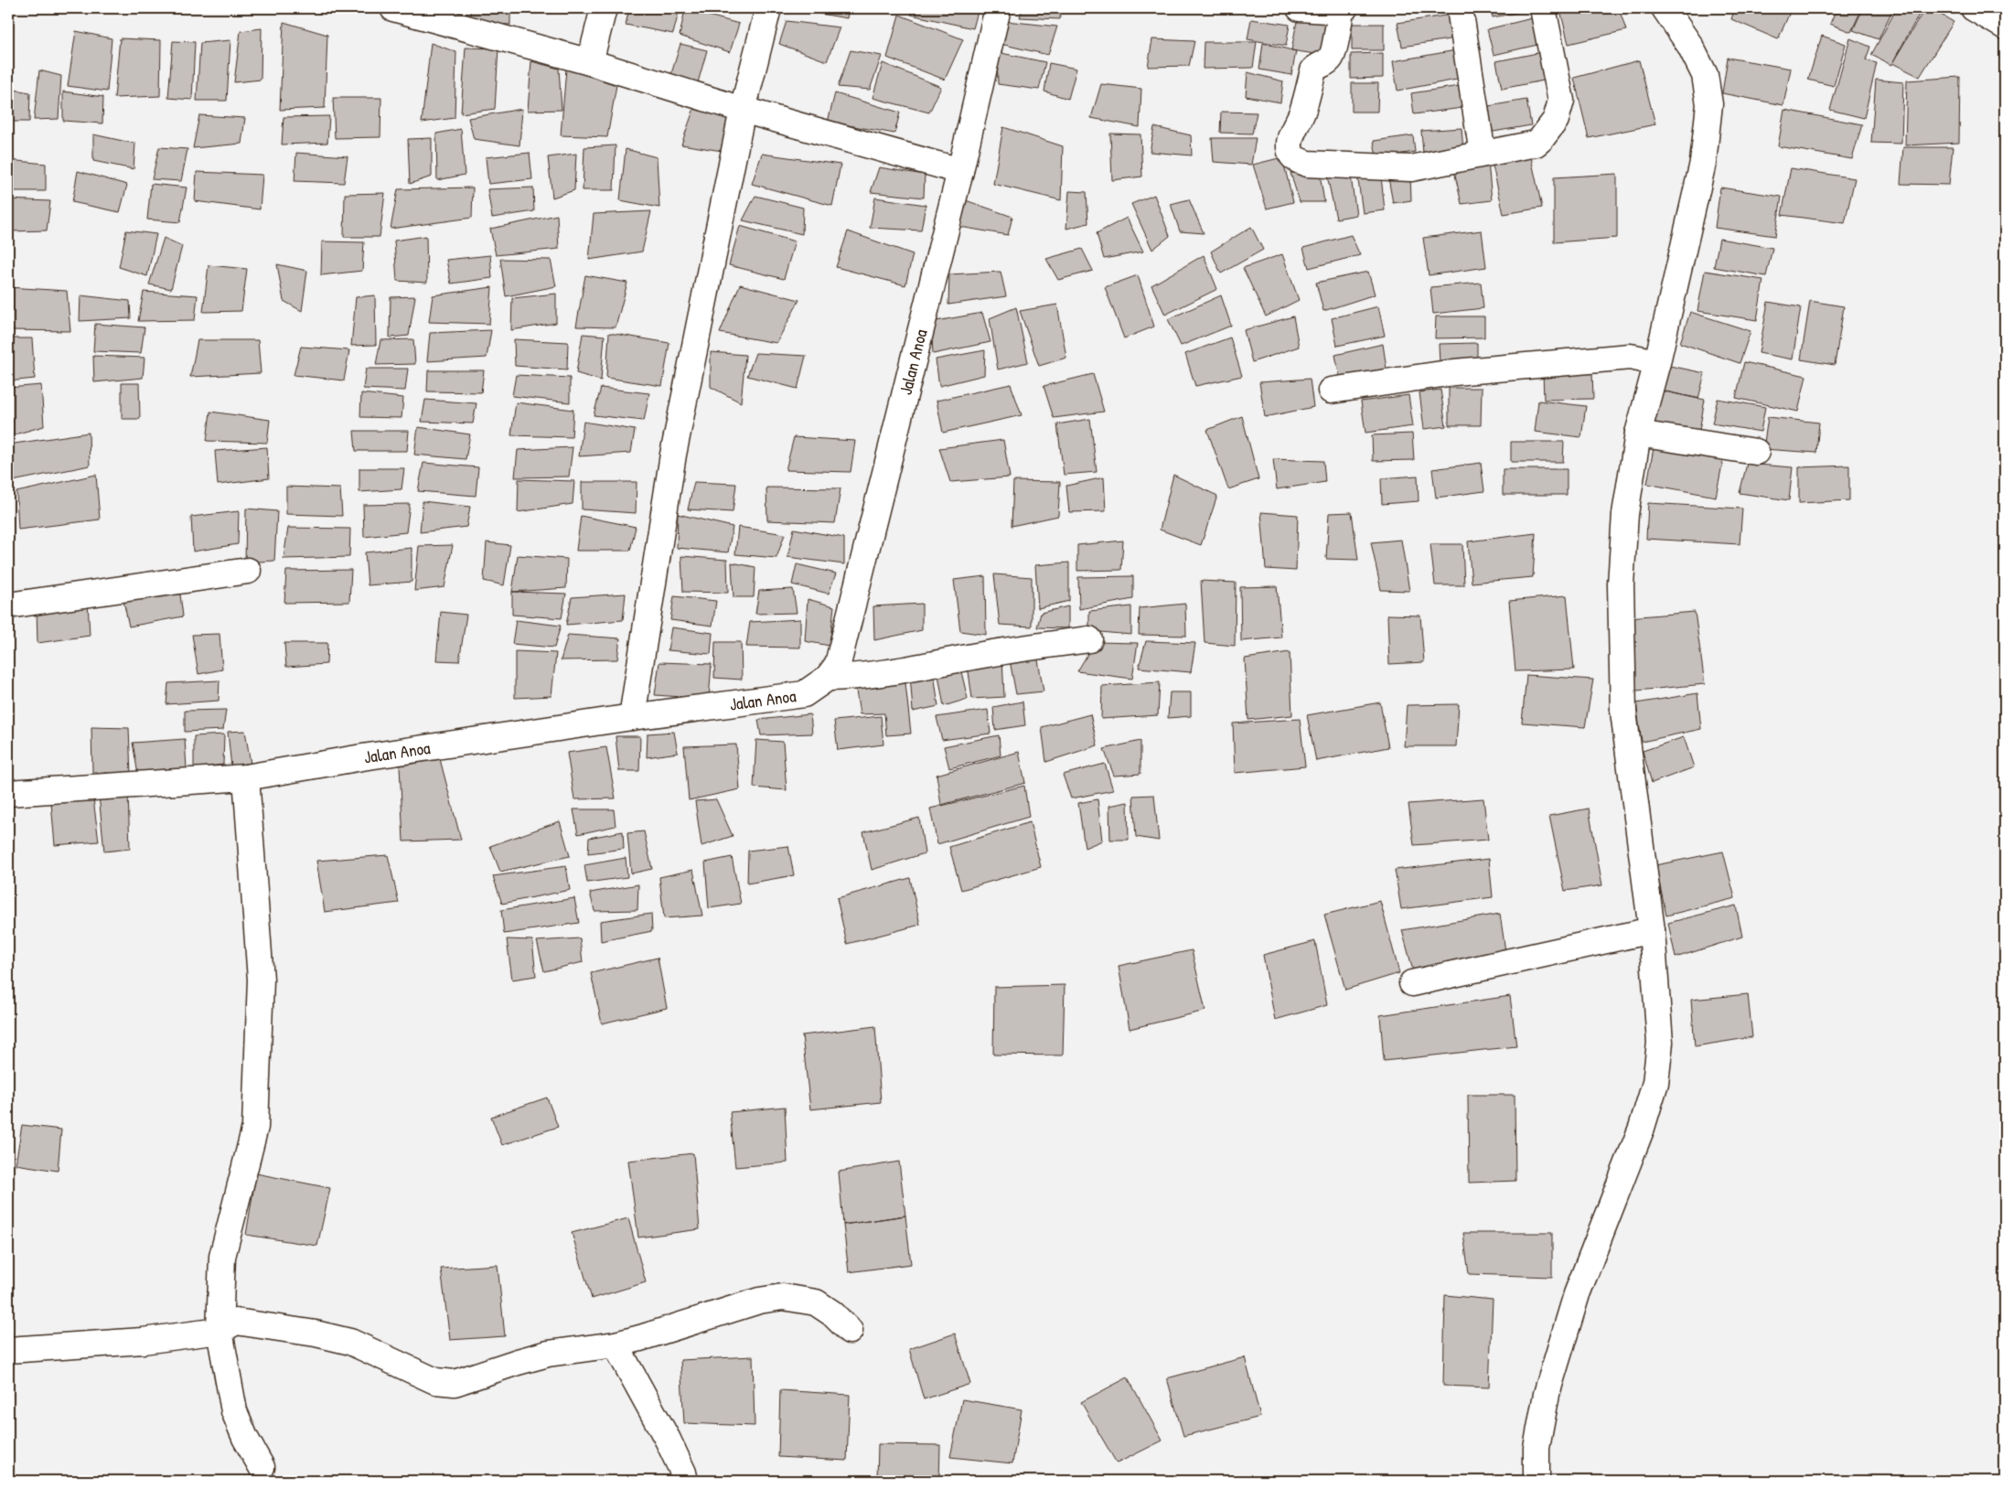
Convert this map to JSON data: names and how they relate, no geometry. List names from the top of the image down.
{
  "streets": {
    "street": ["Jalan Anoa"]
  }
}
